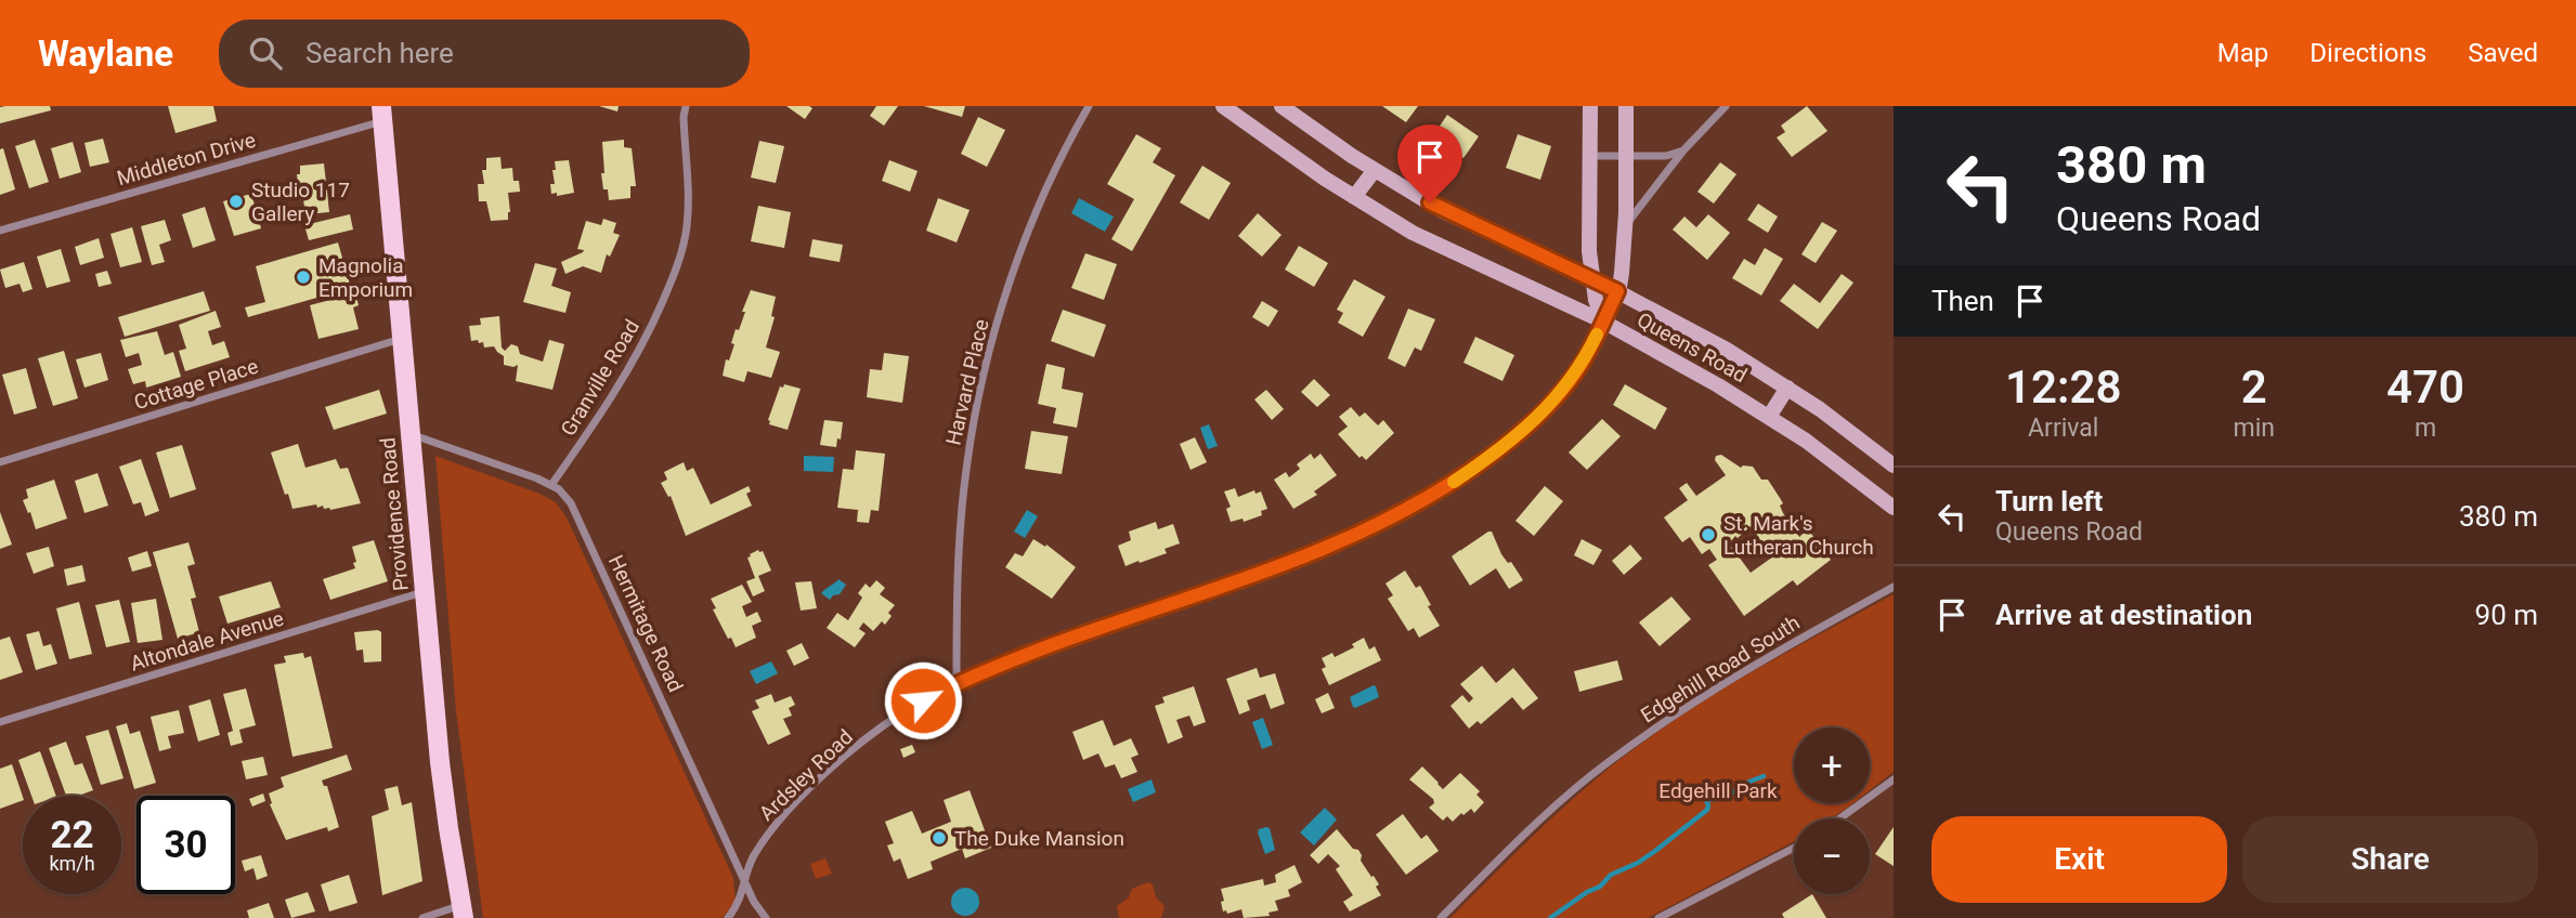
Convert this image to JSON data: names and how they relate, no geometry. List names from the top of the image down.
{
  "streets": {
    "main road": ["Queens Road", "Providence Road"],
    "street": [
      "Middleton Drive",
      "Granville Road",
      "Harvard Place",
      "Cottage Place",
      "Hermitage Road",
      "Altondale Avenue",
      "Edgehill Road South",
      "Ardsley Road"
    ]
  },
  "crossings": [
    ["Middleton Drive", "Providence Road"],
    ["Queens Road", "Ardsley Road"],
    ["Granville Road", "Hermitage Road"],
    ["Harvard Place", "Ardsley Road"],
    ["Cottage Place", "Providence Road"],
    ["Providence Road", "Hermitage Road"],
    ["Providence Road", "Altondale Avenue"],
    ["Hermitage Road", "Ardsley Road"]
  ],
  "parks": ["Edgehill Park"],
  "places": [
    "Studio 117 Gallery",
    "Magnolia Emporium",
    "St. Mark's Lutheran Church",
    "The Duke Mansion"
  ],
  "page": {
    "header": "Waylane",
    "search": "Search here",
    "nav": ["Map", "Directions", "Saved"],
    "turn": ["380 m", "Queens Road"],
    "then": "Then",
    "eta": [
      "12:28",
      "Arrival",
      "2",
      "min",
      "470",
      "m"
    ],
    "list": [
      {
        "name": "Turn left",
        "note": "Queens Road",
        "value": "380 m"
      },
      {
        "name": "Arrive at destination",
        "value": "90 m"
      }
    ],
    "map_buttons": ["+", "−"],
    "speed": "22 km/h",
    "limit": "30",
    "buttons": ["Exit", "Share"]
  }
}
